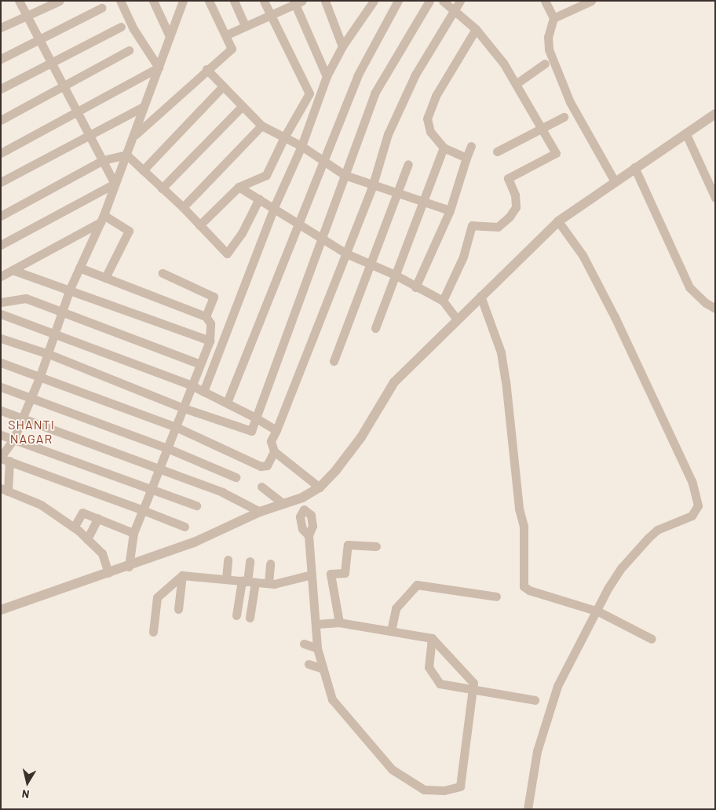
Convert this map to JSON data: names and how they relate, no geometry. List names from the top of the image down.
{
  "districts": ["SHANTI NAGAR"],
  "north": "bottom"
}
